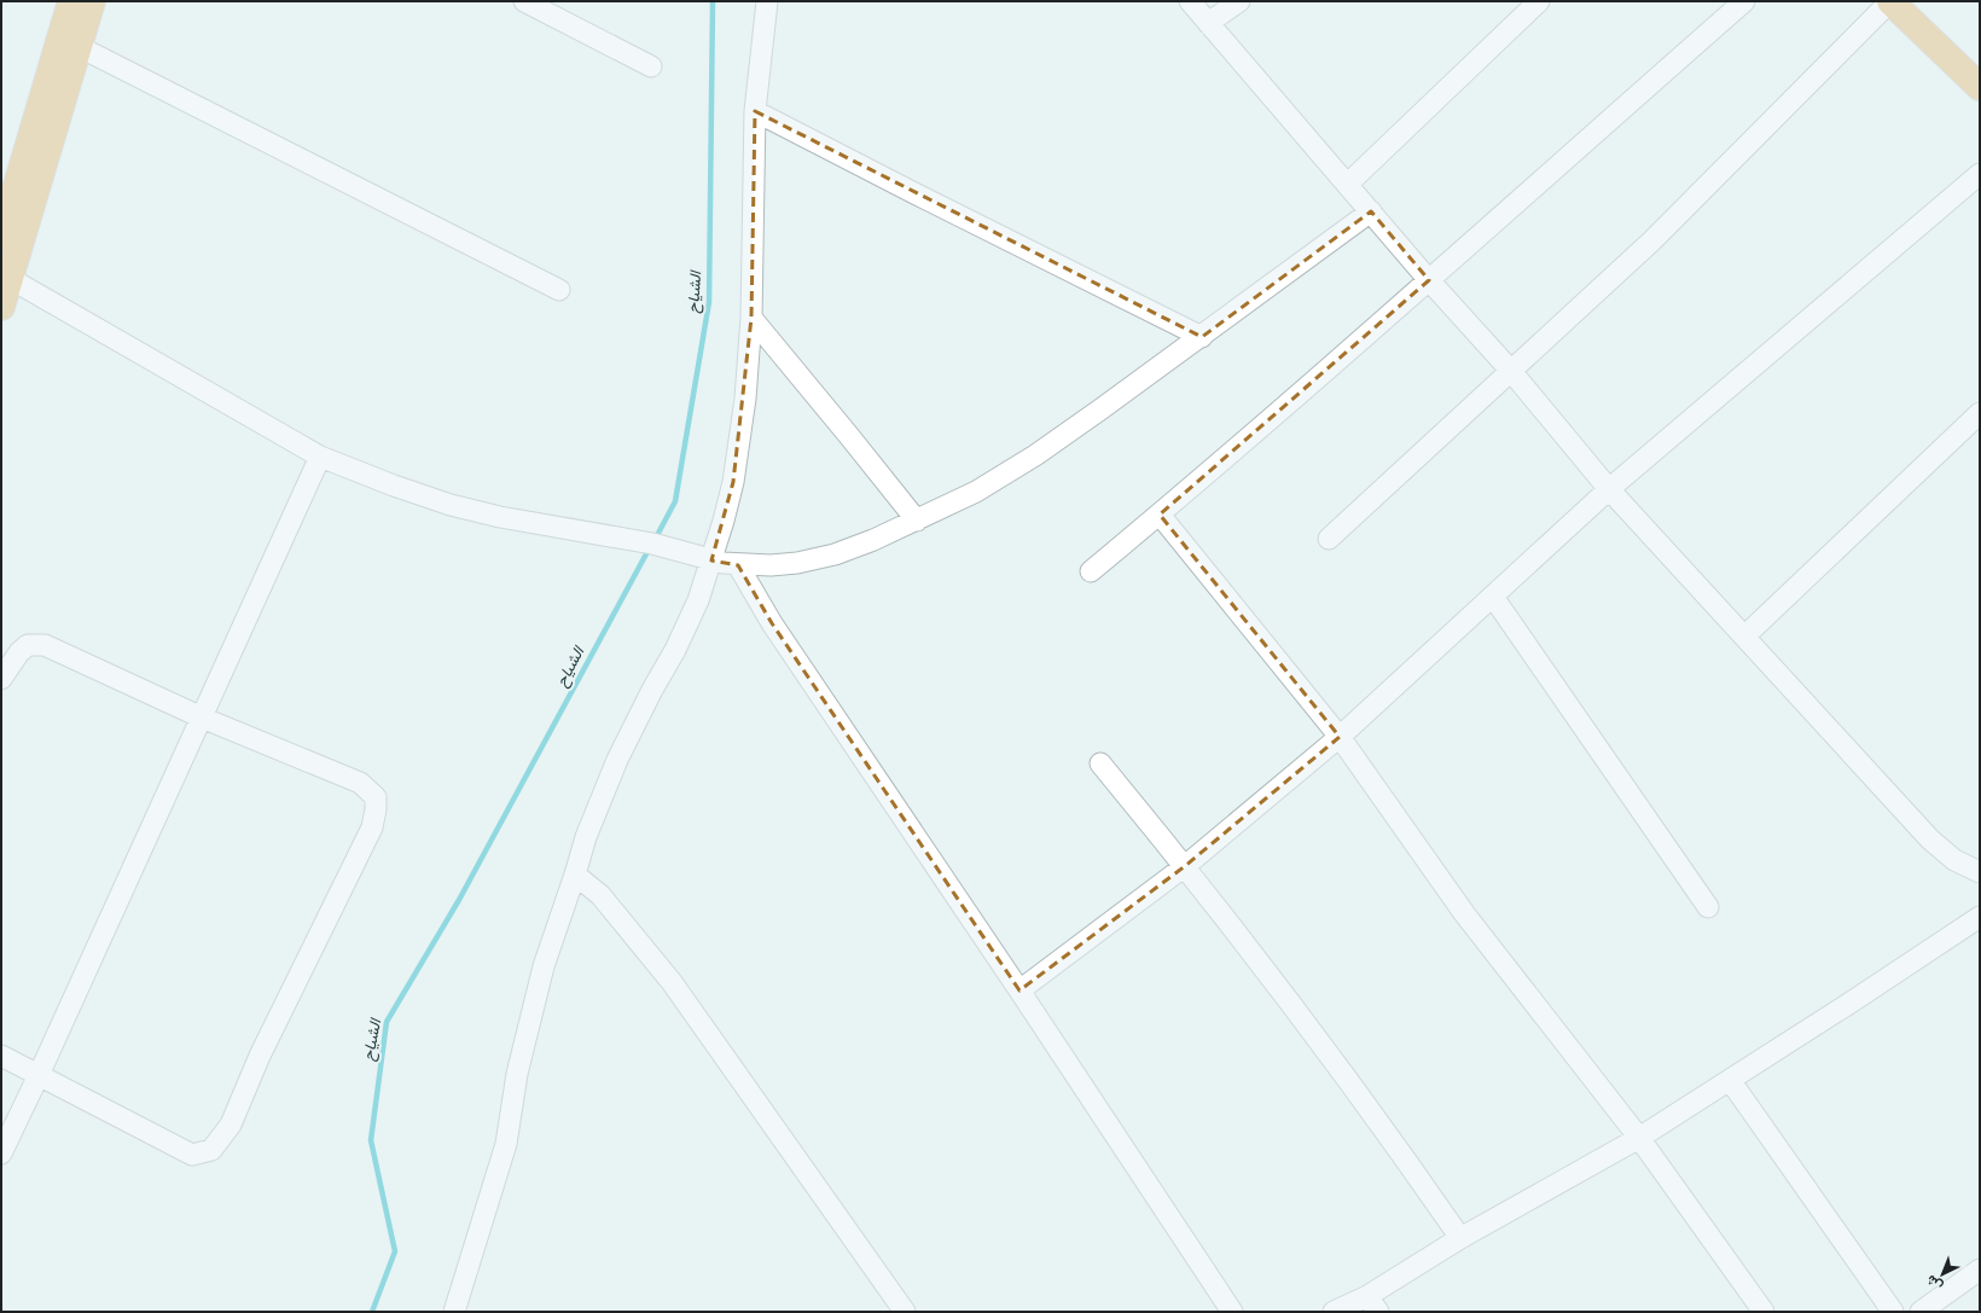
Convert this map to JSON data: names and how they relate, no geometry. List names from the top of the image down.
{
  "water": ["الشياح"],
  "north": "bottom left"
}
